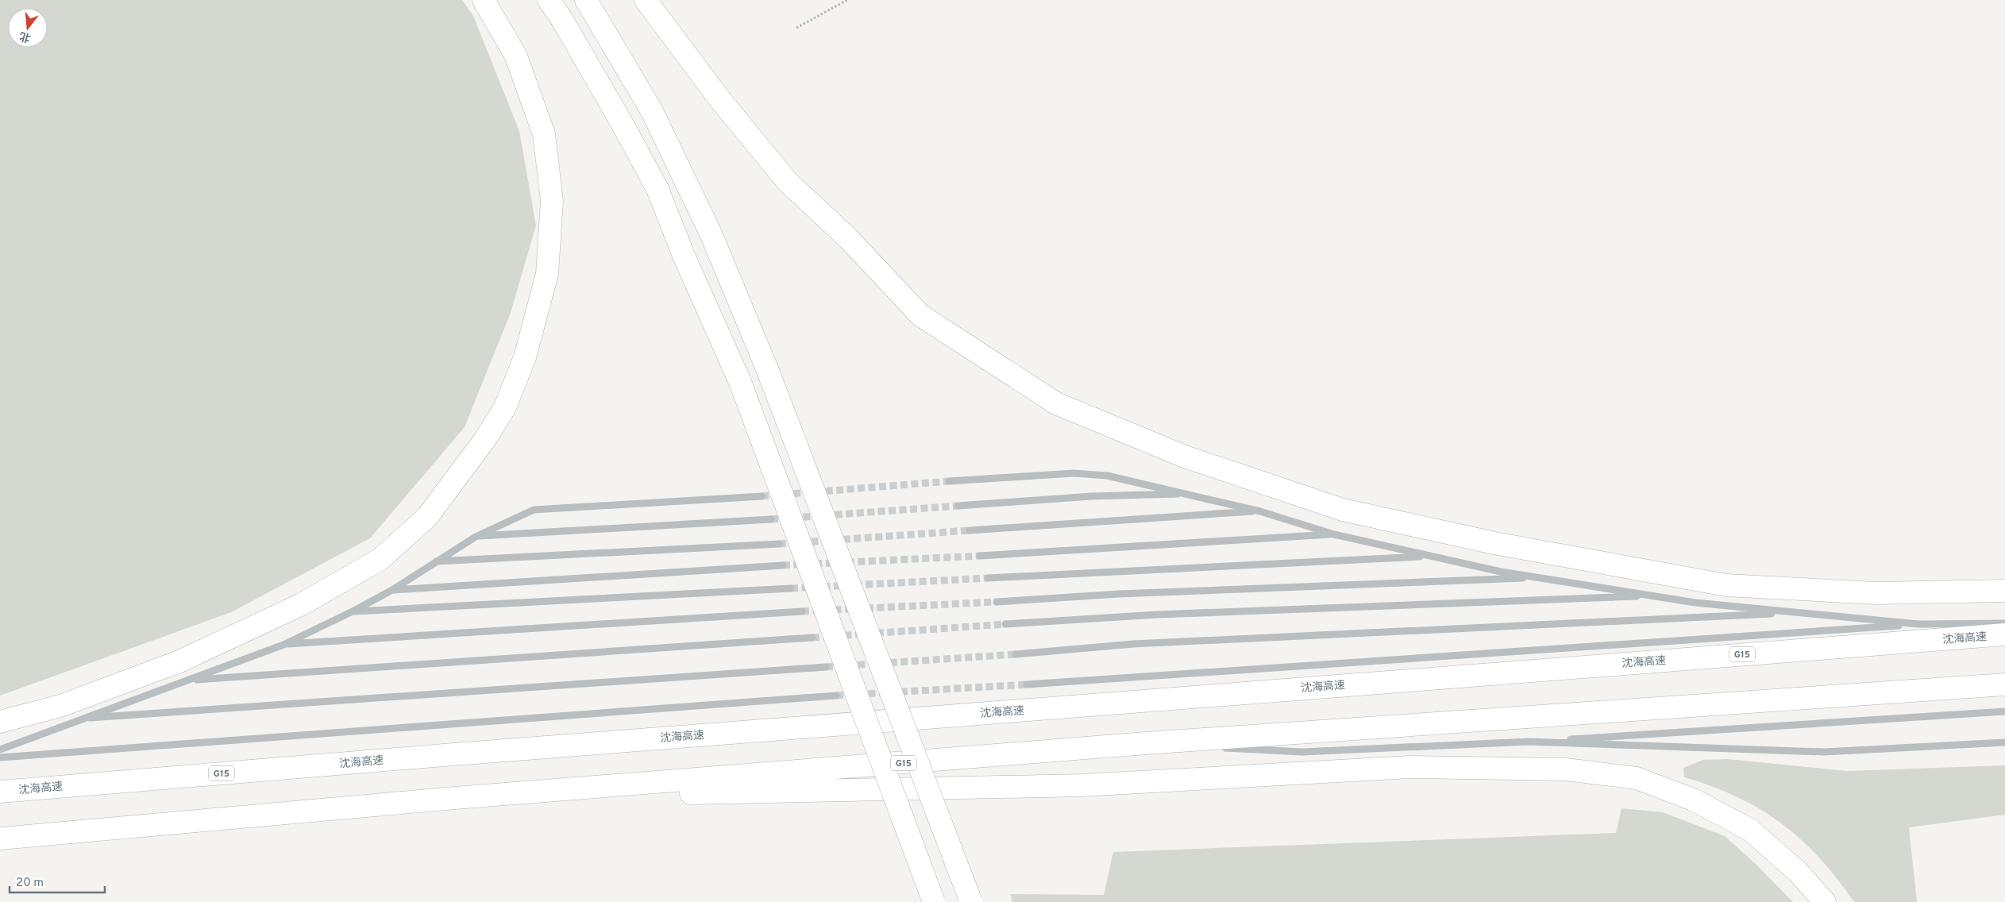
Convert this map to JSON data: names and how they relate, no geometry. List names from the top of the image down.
{
  "streets": {
    "highway": ["沈海高速", "G15"]
  },
  "scale_bar": "20 m",
  "north": "bottom"
}
